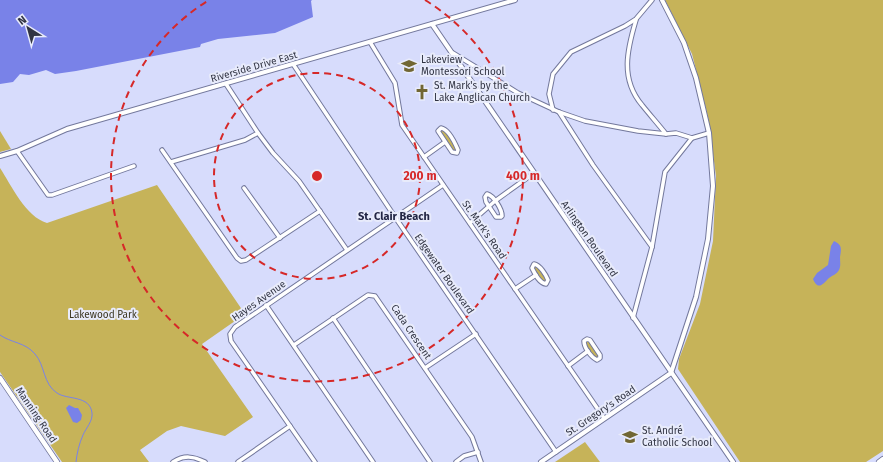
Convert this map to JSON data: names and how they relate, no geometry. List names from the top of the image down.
{
  "streets": {
    "main road": ["Manning Road"],
    "street": [
      "Riverside Drive East",
      "St. Mark's Road",
      "Arlington Boulevard",
      "Edgewater Boulevard",
      "Hayes Avenue",
      "Cada Crescent",
      "St. Gregory's Road"
    ]
  },
  "crossings": [
    ["Riverside Drive East", "St. Mark's Road"],
    ["Riverside Drive East", "Arlington Boulevard"],
    ["Riverside Drive East", "Edgewater Boulevard"],
    ["St. Mark's Road", "Hayes Avenue"],
    ["St. Mark's Road", "St. Gregory's Road"],
    ["Arlington Boulevard", "St. Gregory's Road"],
    ["Edgewater Boulevard", "Hayes Avenue"],
    ["Edgewater Boulevard", "St. Gregory's Road"]
  ],
  "districts": ["St. Clair Beach"],
  "parks": ["Lakewood Park"],
  "places": {
    "school or university": ["Lakeview Montessori School", "St. André Catholic School"],
    "church": ["St. Mark's by the Lake Anglican Church"]
  },
  "north": "top left",
  "rings": ["200 m", "400 m"]
}
